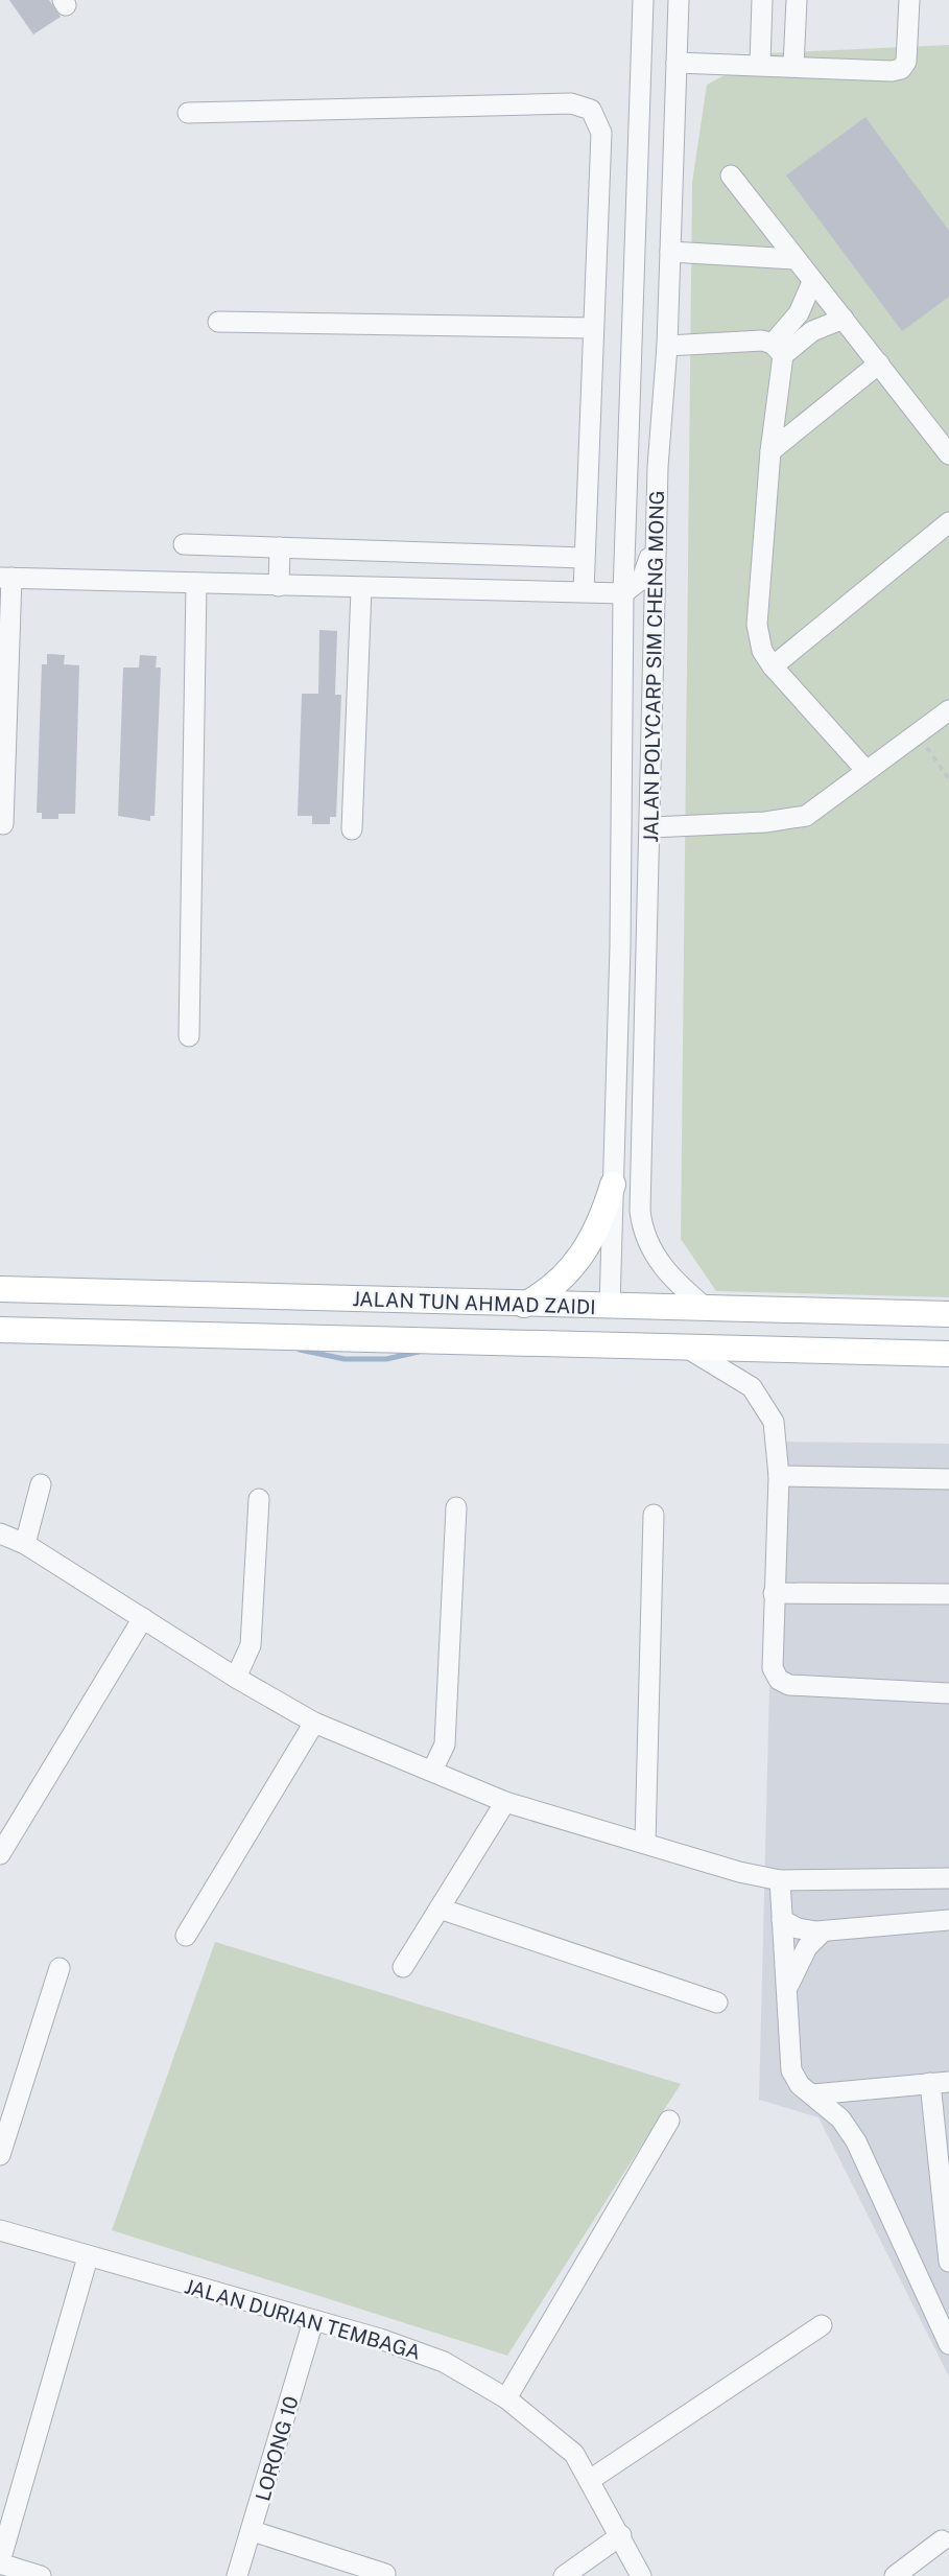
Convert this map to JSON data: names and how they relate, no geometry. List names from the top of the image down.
{
  "streets": {
    "main road": ["JALAN TUN AHMAD ZAIDI"],
    "street": ["JALAN POLYCARP SIM CHENG MONG", "JALAN DURIAN TEMBAGA", "LORONG 10"]
  },
  "crossings": [
    ["JALAN POLYCARP SIM CHENG MONG", "JALAN TUN AHMAD ZAIDI"],
    ["JALAN DURIAN TEMBAGA", "LORONG 10"]
  ]
}
